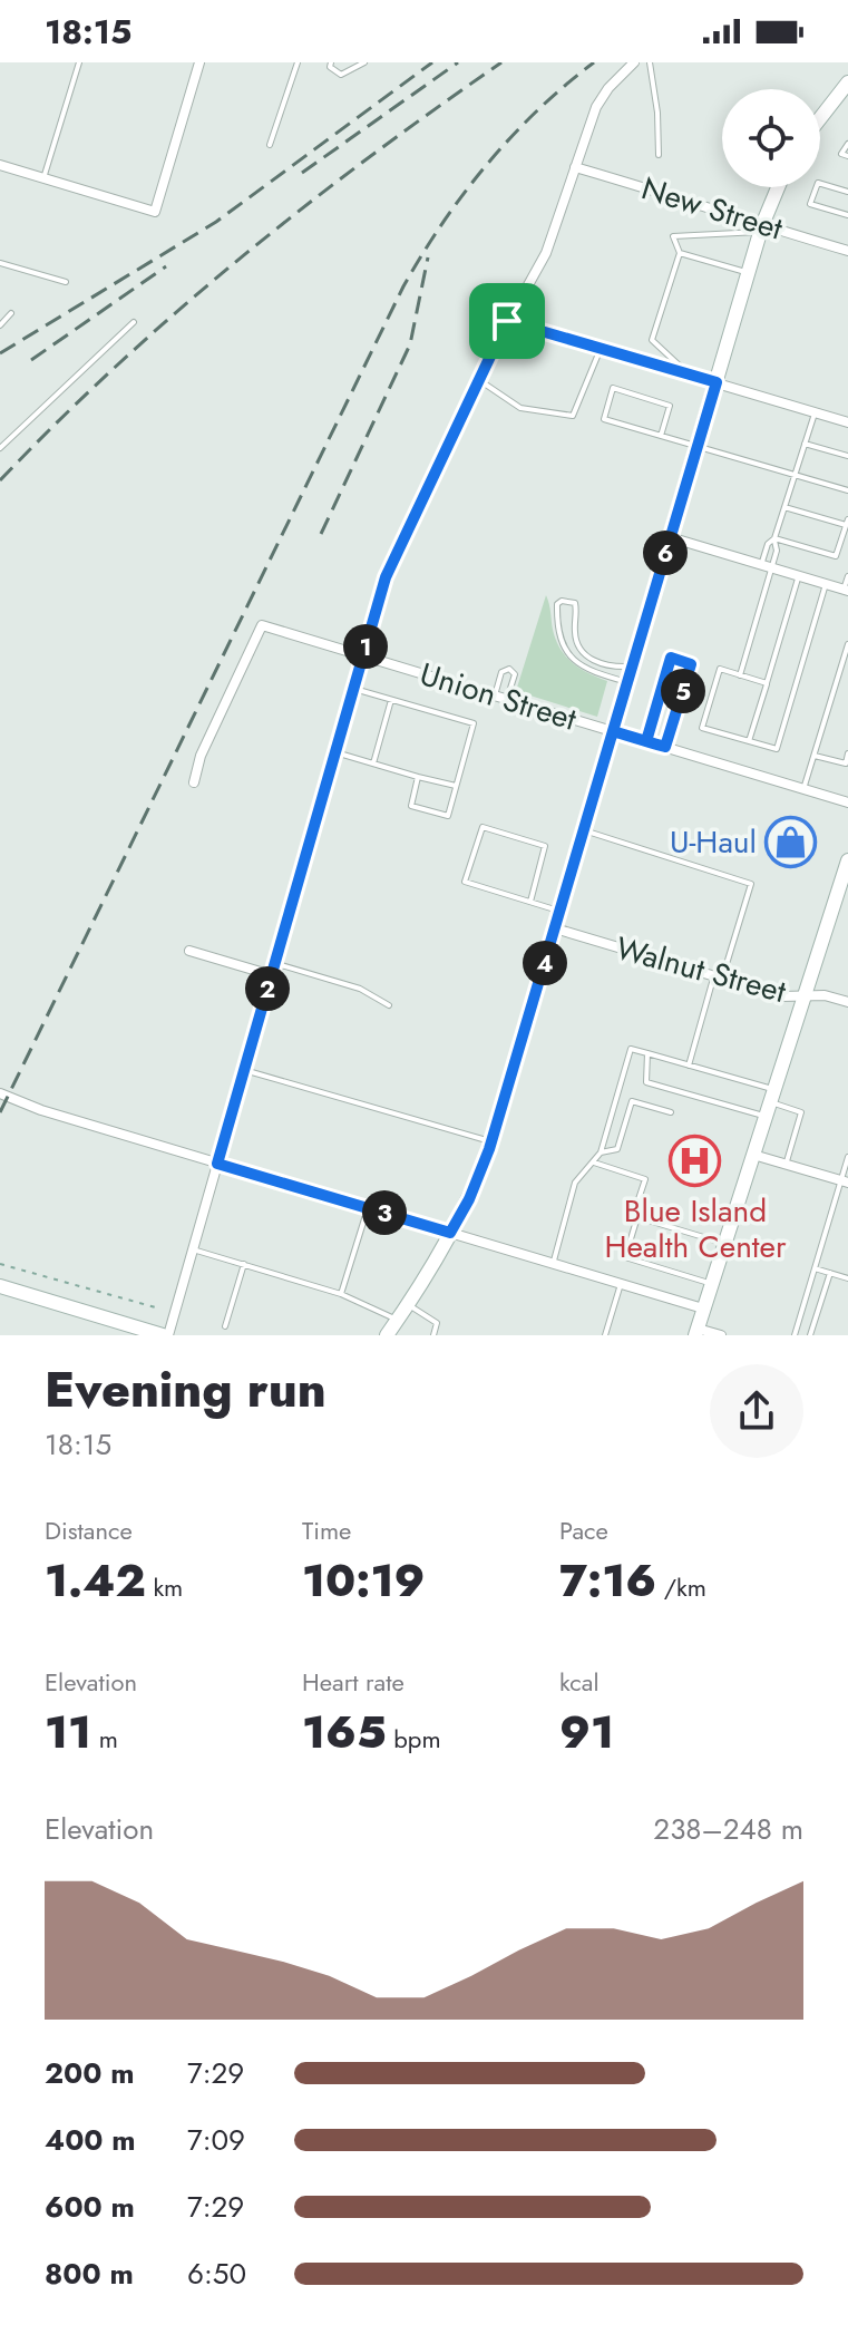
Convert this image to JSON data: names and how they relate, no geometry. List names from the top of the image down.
{
  "streets": {
    "street": ["New Street", "Union Street", "Walnut Street"]
  },
  "places": {
    "shop": ["U-Haul"],
    "hospital": ["Blue Island Health Center"]
  },
  "page": {
    "status": "18:15",
    "pins": [
      "6",
      "1",
      "5",
      "4",
      "2",
      "3"
    ],
    "heading": ["Evening run", "18:15"],
    "stats": [
      ["Distance", "1.42 km"],
      ["Time", "10:19"],
      ["Pace", "7:16 /km"],
      ["Elevation", "11 m"],
      ["Heart rate", "165 bpm"],
      ["kcal", "91"]
    ],
    "chart": ["Elevation", "238–248 m"],
    "list": [
      {
        "name": "200 m",
        "note": "7:29"
      },
      {
        "name": "400 m",
        "note": "7:09"
      },
      {
        "name": "600 m",
        "note": "7:29"
      },
      {
        "name": "800 m",
        "note": "6:50"
      }
    ]
  }
}
